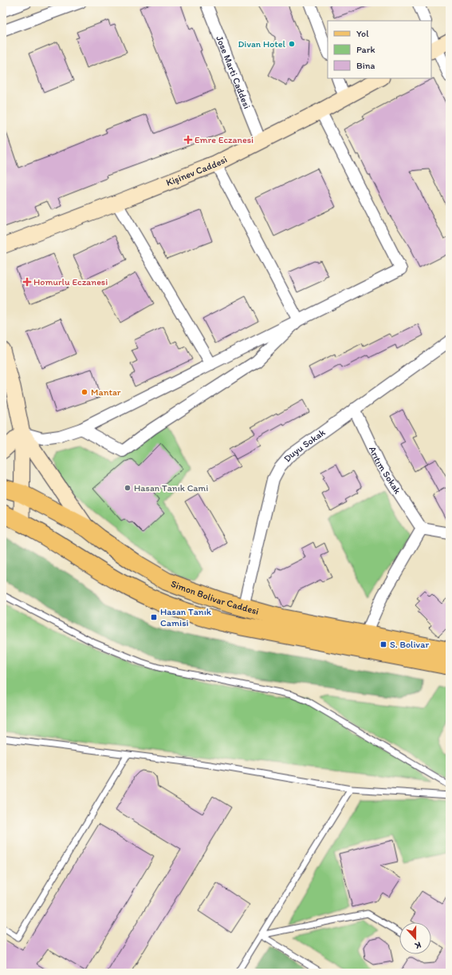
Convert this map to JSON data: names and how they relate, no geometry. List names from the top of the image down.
{
  "streets": {
    "main road": ["Simon Bolivar Caddesi"],
    "street": [
      "Jose Marti Caddesi",
      "Kişinev Caddesi",
      "Duyu Sokak",
      "Arıtım Sokak"
    ]
  },
  "crossings": [
    ["Jose Marti Caddesi", "Kişinev Caddesi"],
    ["Duyu Sokak", "Arıtım Sokak"],
    ["Duyu Sokak", "Simon Bolivar Caddesi"]
  ],
  "places": {
    "other": ["Divan Hotel", "Mantar", "Hasan Tanık Cami"],
    "health": ["Emre Eczanesi", "Homurlu Eczanesi"],
    "transit": ["Hasan Tanık Camisi", "S. Bolivar"]
  },
  "legend": ["Yol", "Park", "Bina"],
  "north": "bottom"
}
